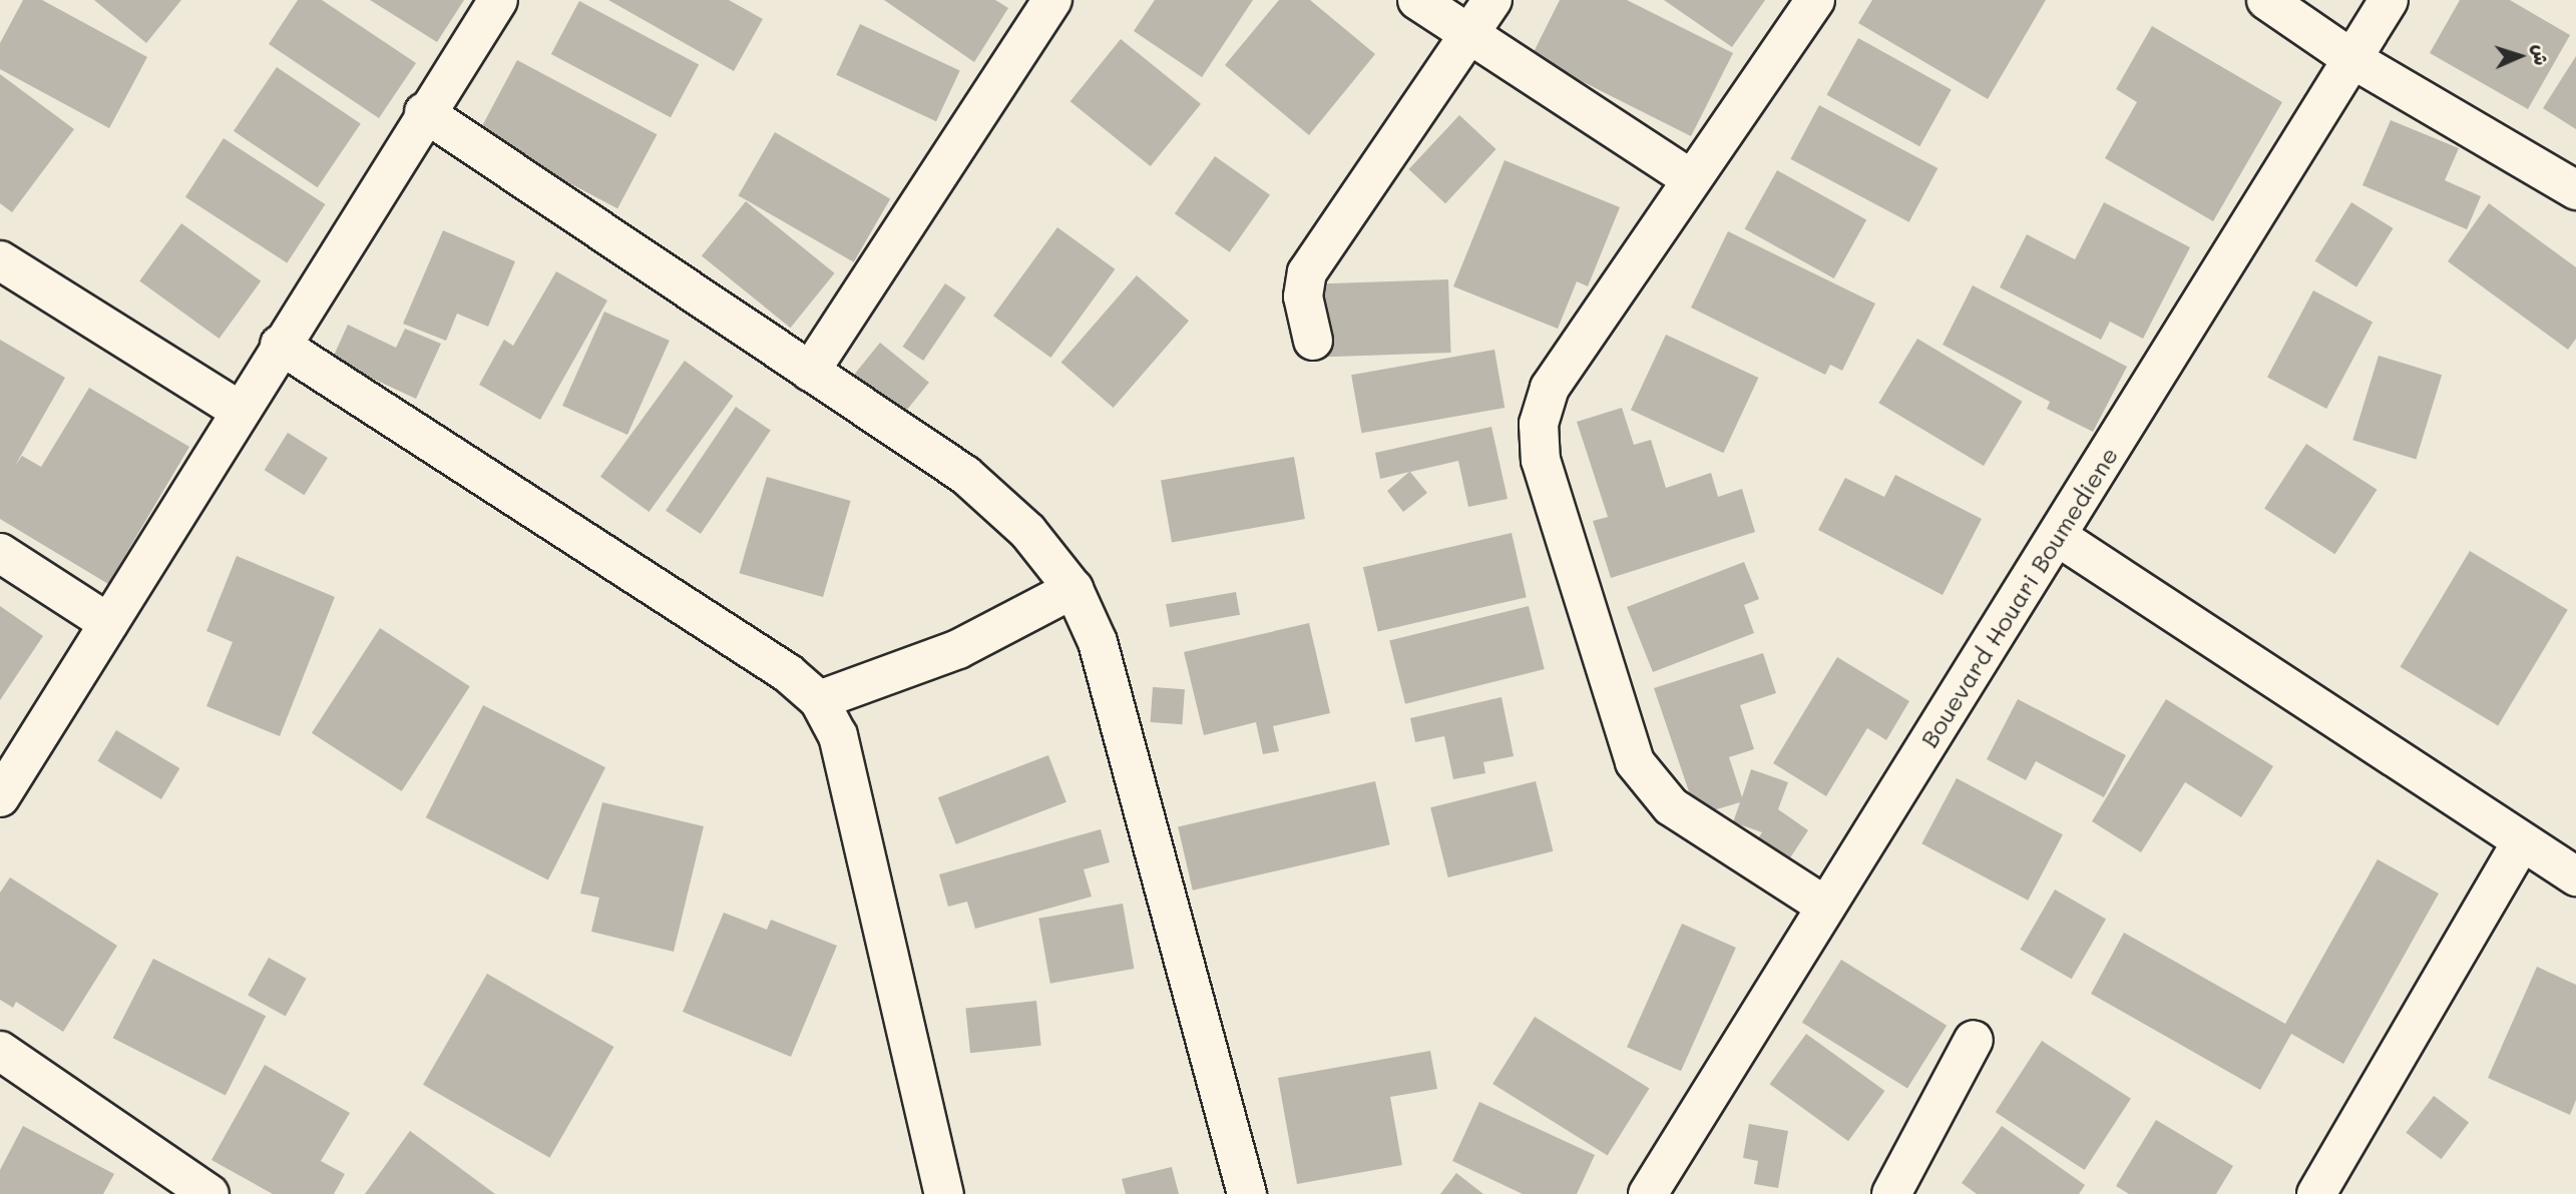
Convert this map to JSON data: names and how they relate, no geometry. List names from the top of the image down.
{
  "streets": {
    "street": ["Bouevard Houari Boumediene"]
  },
  "north": "right"
}
